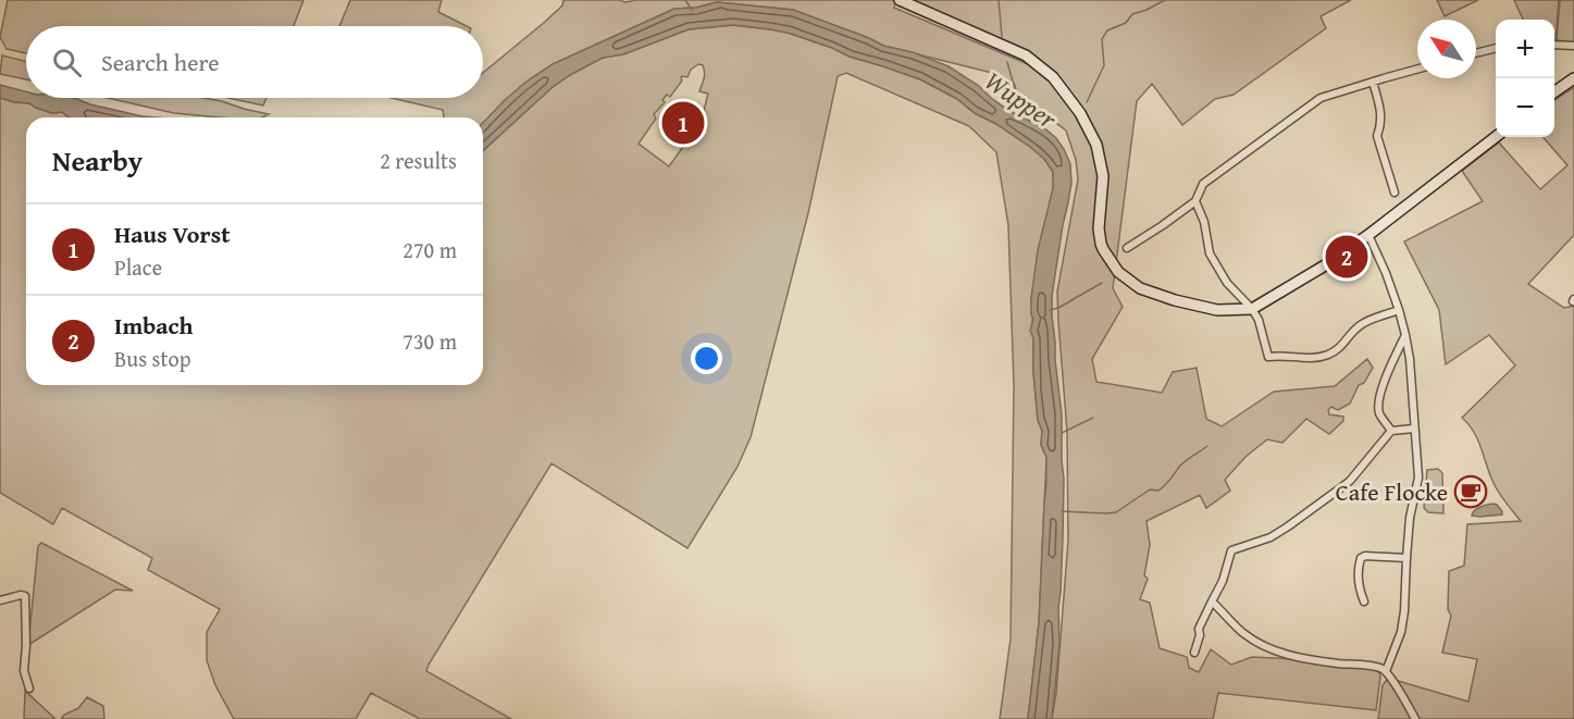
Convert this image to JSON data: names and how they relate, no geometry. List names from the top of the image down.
{
  "water": ["Wupper"],
  "places": {
    "cafe": ["Cafe Flocke"]
  },
  "north": "top left",
  "page": {
    "map_buttons": ["+", "−"],
    "search": "Search here",
    "pins": ["1", "2"],
    "heading": ["Nearby", "2 results"],
    "list": [
      {
        "mark": "1",
        "name": "Haus Vorst",
        "note": "Place",
        "value": "270 m"
      },
      {
        "mark": "2",
        "name": "Imbach",
        "note": "Bus stop",
        "value": "730 m"
      }
    ]
  }
}
